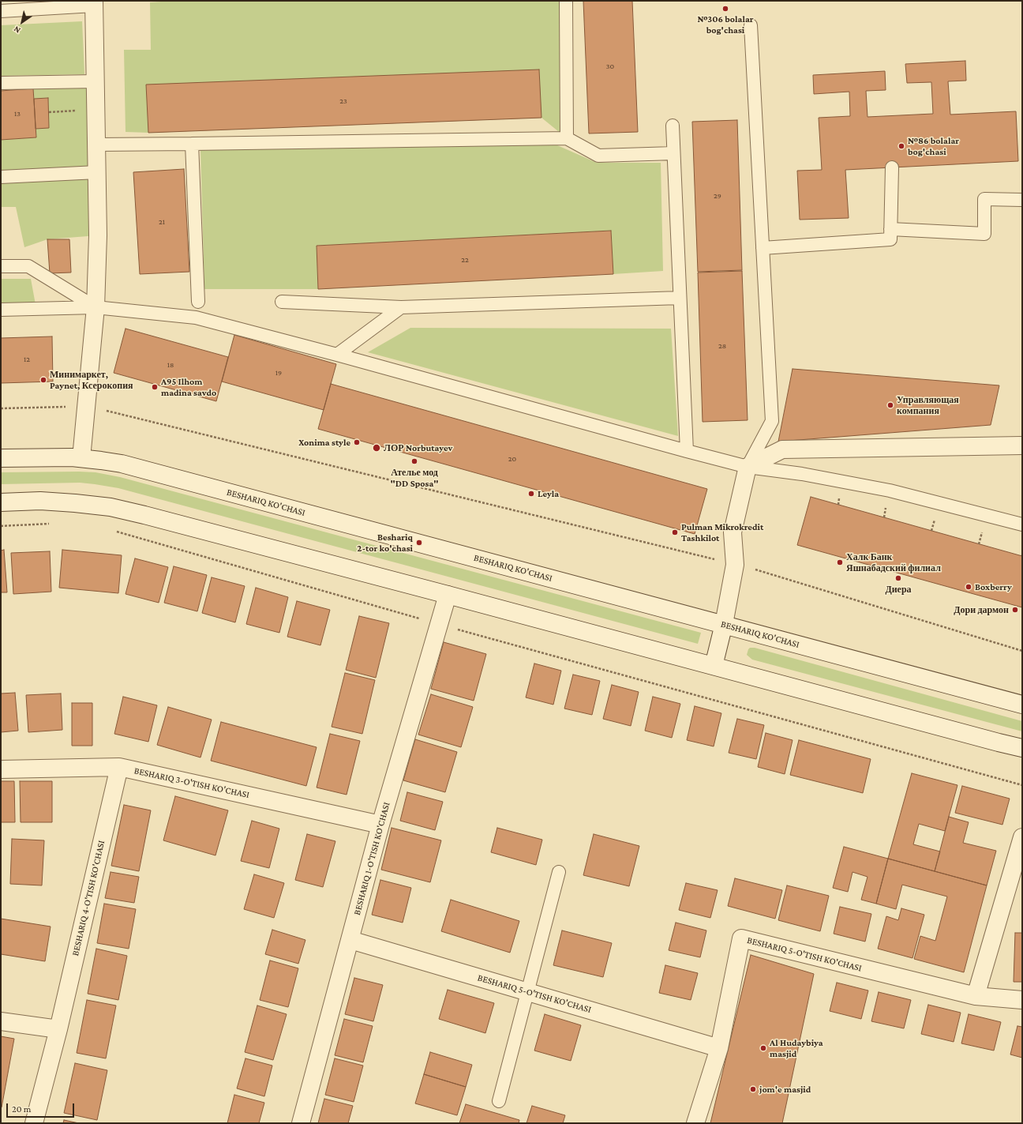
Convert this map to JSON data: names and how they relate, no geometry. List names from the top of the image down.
{
  "streets": {
    "street": [
      "BESHARIQ KO'CHASI",
      "BESHARIQ 3-O'TISH KO'CHASI",
      "BESHARIQ 1-O'TISH KO'CHASI",
      "BESHARIQ 4-O'TISH KO'CHASI",
      "BESHARIQ 5-O'TISH KO'CHASI"
    ]
  },
  "crossings": [
    ["BESHARIQ 3-O'TISH KO'CHASI", "BESHARIQ 1-O'TISH KO'CHASI"],
    ["BESHARIQ 3-O'TISH KO'CHASI", "BESHARIQ 4-O'TISH KO'CHASI"],
    ["BESHARIQ 1-O'TISH KO'CHASI", "BESHARIQ 5-O'TISH KO'CHASI"]
  ],
  "places": [
    "№306 bolalar bog'chasi",
    "№86 bolalar bog'chasi",
    "Минимаркет, Paynet, Ксерокопия",
    "A95 Ilhom madina savdo",
    "Управляющая компания",
    "Xonima style",
    "ЛОР Norbutayev",
    "Ателье мод \"DD Sposa\"",
    "Leyla",
    "Pulman Mikrokredit Tashkilot",
    "Beshariq 2-tor ko'chasi",
    "Халк Банк Яшнабадский филиал",
    "Диера",
    "Boxberry",
    "Дори дармон",
    "Al Hudaybiya masjid",
    "jom'e masjid"
  ],
  "house_numbers": [
    "30",
    "23",
    "13",
    "29",
    "21",
    "22",
    "28",
    "12",
    "18",
    "19",
    "20"
  ],
  "scale_bar": "20 m",
  "north": "bottom left"
}
